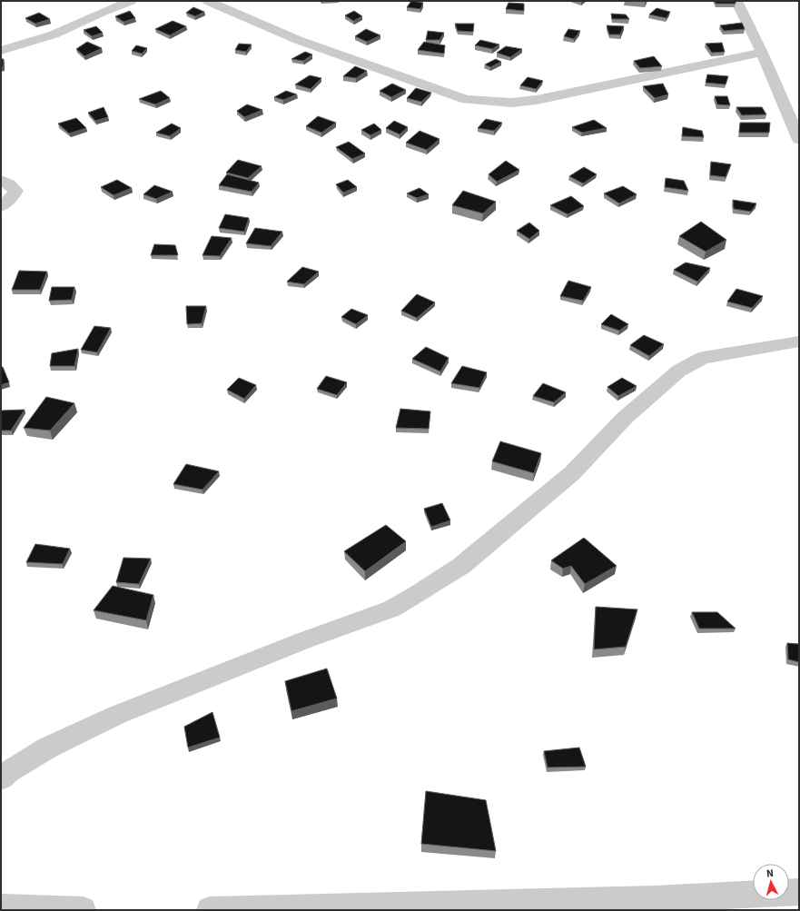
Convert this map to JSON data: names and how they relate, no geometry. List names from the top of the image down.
{
  "north": "top"
}
